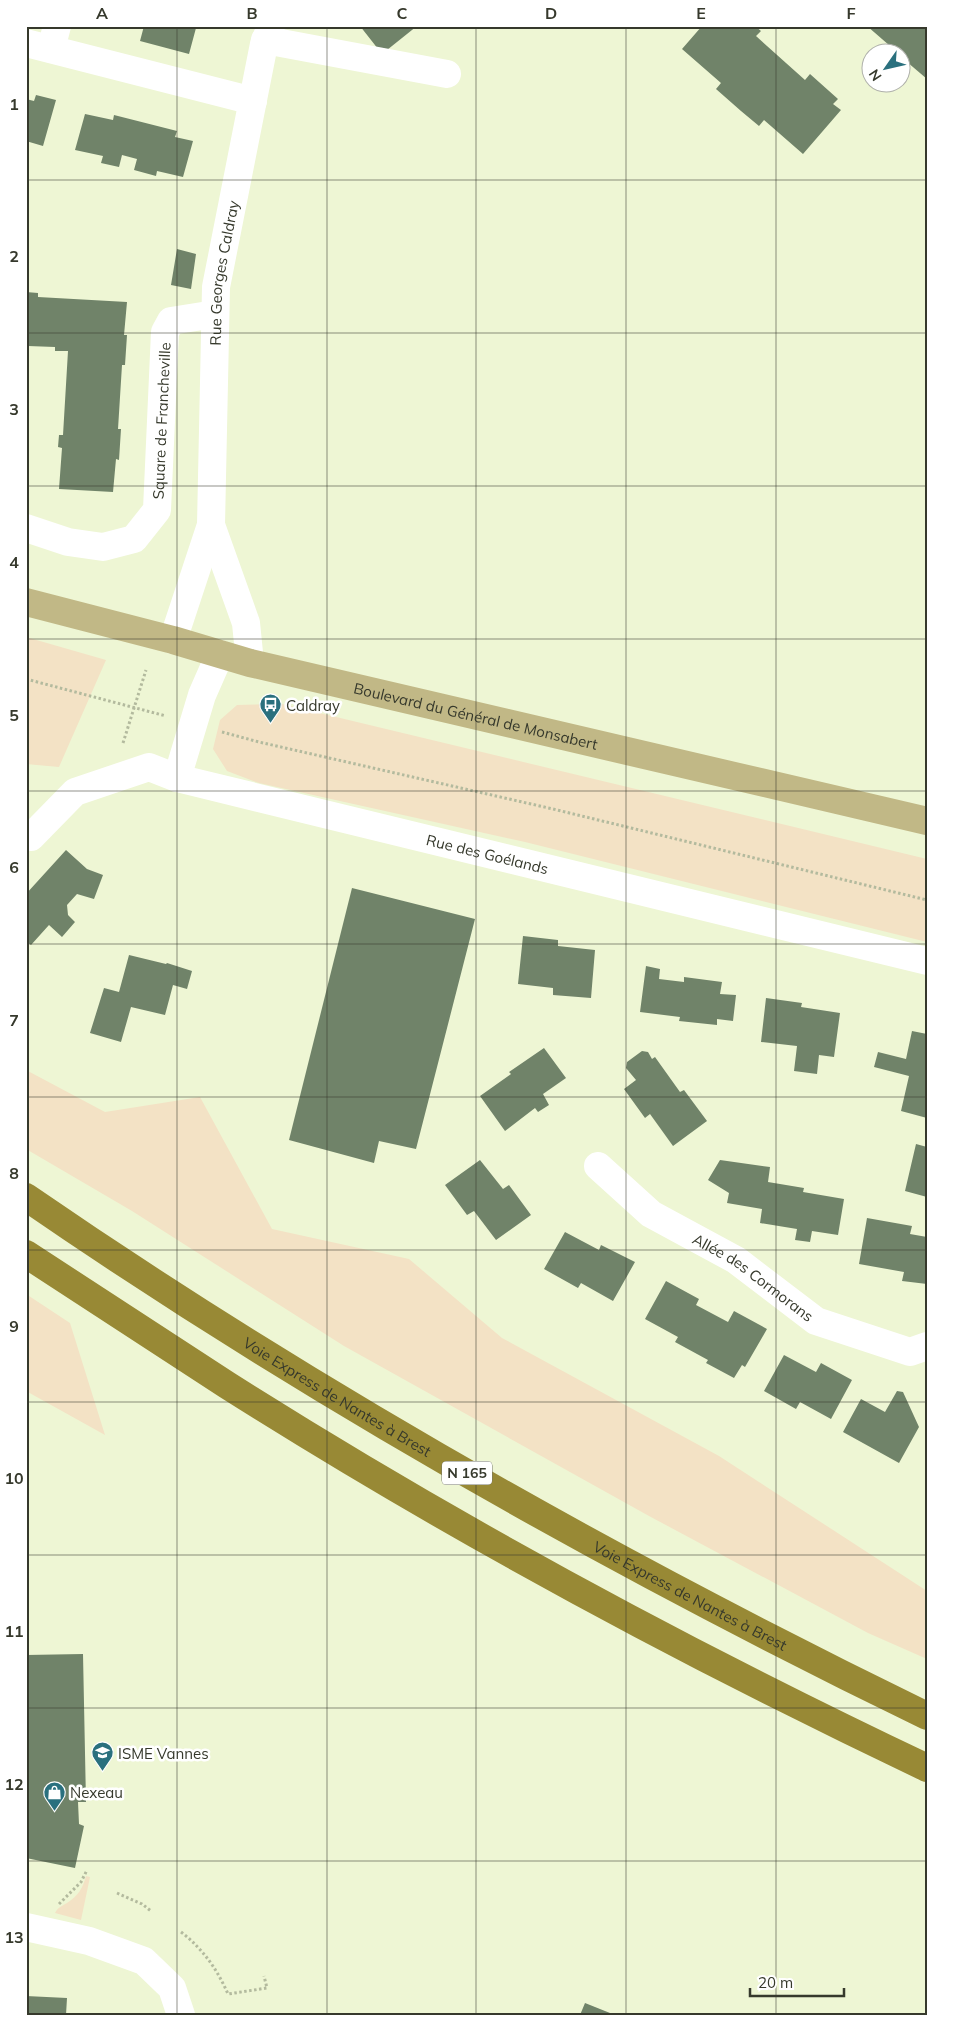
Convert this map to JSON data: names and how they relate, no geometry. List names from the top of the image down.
{
  "streets": {
    "highway": ["Voie Express de Nantes à Brest", "N 165"],
    "main road": ["Boulevard du Général de Monsabert"],
    "street": [
      "Rue Georges Caldray",
      "Square de Francheville",
      "Rue des Goélands",
      "Allée des Cormorans"
    ]
  },
  "crossings": [
    ["Rue Georges Caldray", "Square de Francheville"],
    ["Rue Georges Caldray", "Boulevard du Général de Monsabert"]
  ],
  "places": {
    "bus stop": ["Caldray"],
    "school or university": ["ISME Vannes"],
    "shop": ["Nexeau"]
  },
  "scale_bar": "20 m",
  "north": "bottom left",
  "grid": {
    "columns": [
      "A",
      "B",
      "C",
      "D",
      "E",
      "F"
    ],
    "rows": [
      "1",
      "2",
      "3",
      "4",
      "5",
      "6",
      "7",
      "8",
      "9",
      "10",
      "11",
      "12",
      "13"
    ]
  }
}
